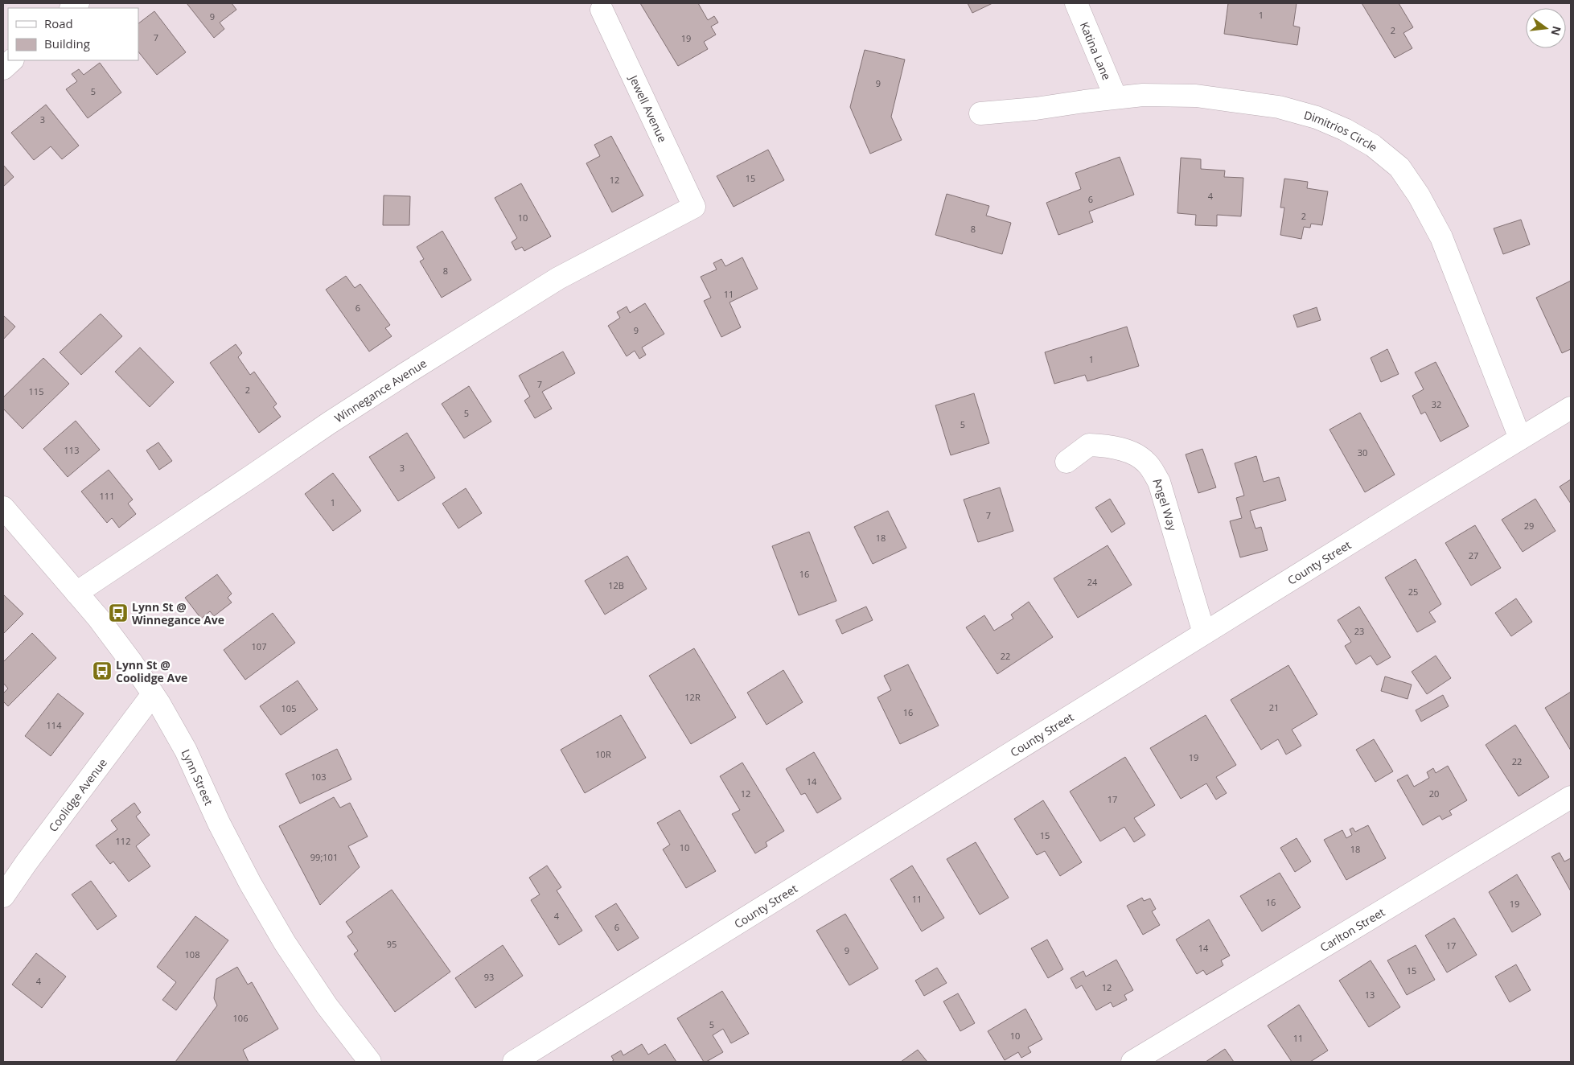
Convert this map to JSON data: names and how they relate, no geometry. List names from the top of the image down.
{
  "streets": {
    "street": [
      "Katina Lane",
      "Jewell Avenue",
      "Dimitrios Circle",
      "Winnegance Avenue",
      "Angel Way",
      "County Street",
      "Lynn Street",
      "Coolidge Avenue",
      "Carlton Street"
    ]
  },
  "crossings": [
    ["Katina Lane", "Dimitrios Circle"],
    ["Jewell Avenue", "Winnegance Avenue"],
    ["Dimitrios Circle", "County Street"],
    ["Winnegance Avenue", "Lynn Street"],
    ["Angel Way", "County Street"],
    ["Lynn Street", "Coolidge Avenue"]
  ],
  "places": {
    "bus stop": ["Lynn St @ Winnegance Ave", "Lynn St @ Coolidge Ave"]
  },
  "house_numbers": [
    "1",
    "9",
    "2",
    "7",
    "19",
    "9",
    "5",
    "3",
    "15",
    "12",
    "4",
    "6",
    "2",
    "10",
    "8",
    "8",
    "11",
    "6",
    "9",
    "1",
    "7",
    "2",
    "115",
    "32",
    "5",
    "5",
    "113",
    "30",
    "3",
    "111",
    "1",
    "7",
    "29",
    "18",
    "27",
    "16",
    "24",
    "12B",
    "25",
    "23",
    "107",
    "22",
    "12R",
    "21",
    "105",
    "16",
    "114",
    "10R",
    "19",
    "22",
    "103",
    "14",
    "12",
    "20",
    "17",
    "15",
    "112",
    "10",
    "18",
    "99;101",
    "11",
    "16",
    "19",
    "4",
    "6",
    "95",
    "17",
    "14",
    "9",
    "108",
    "15",
    "93",
    "4",
    "12",
    "13",
    "106",
    "5",
    "10",
    "11"
  ],
  "legend": ["Road", "Building"],
  "north": "right"
}
